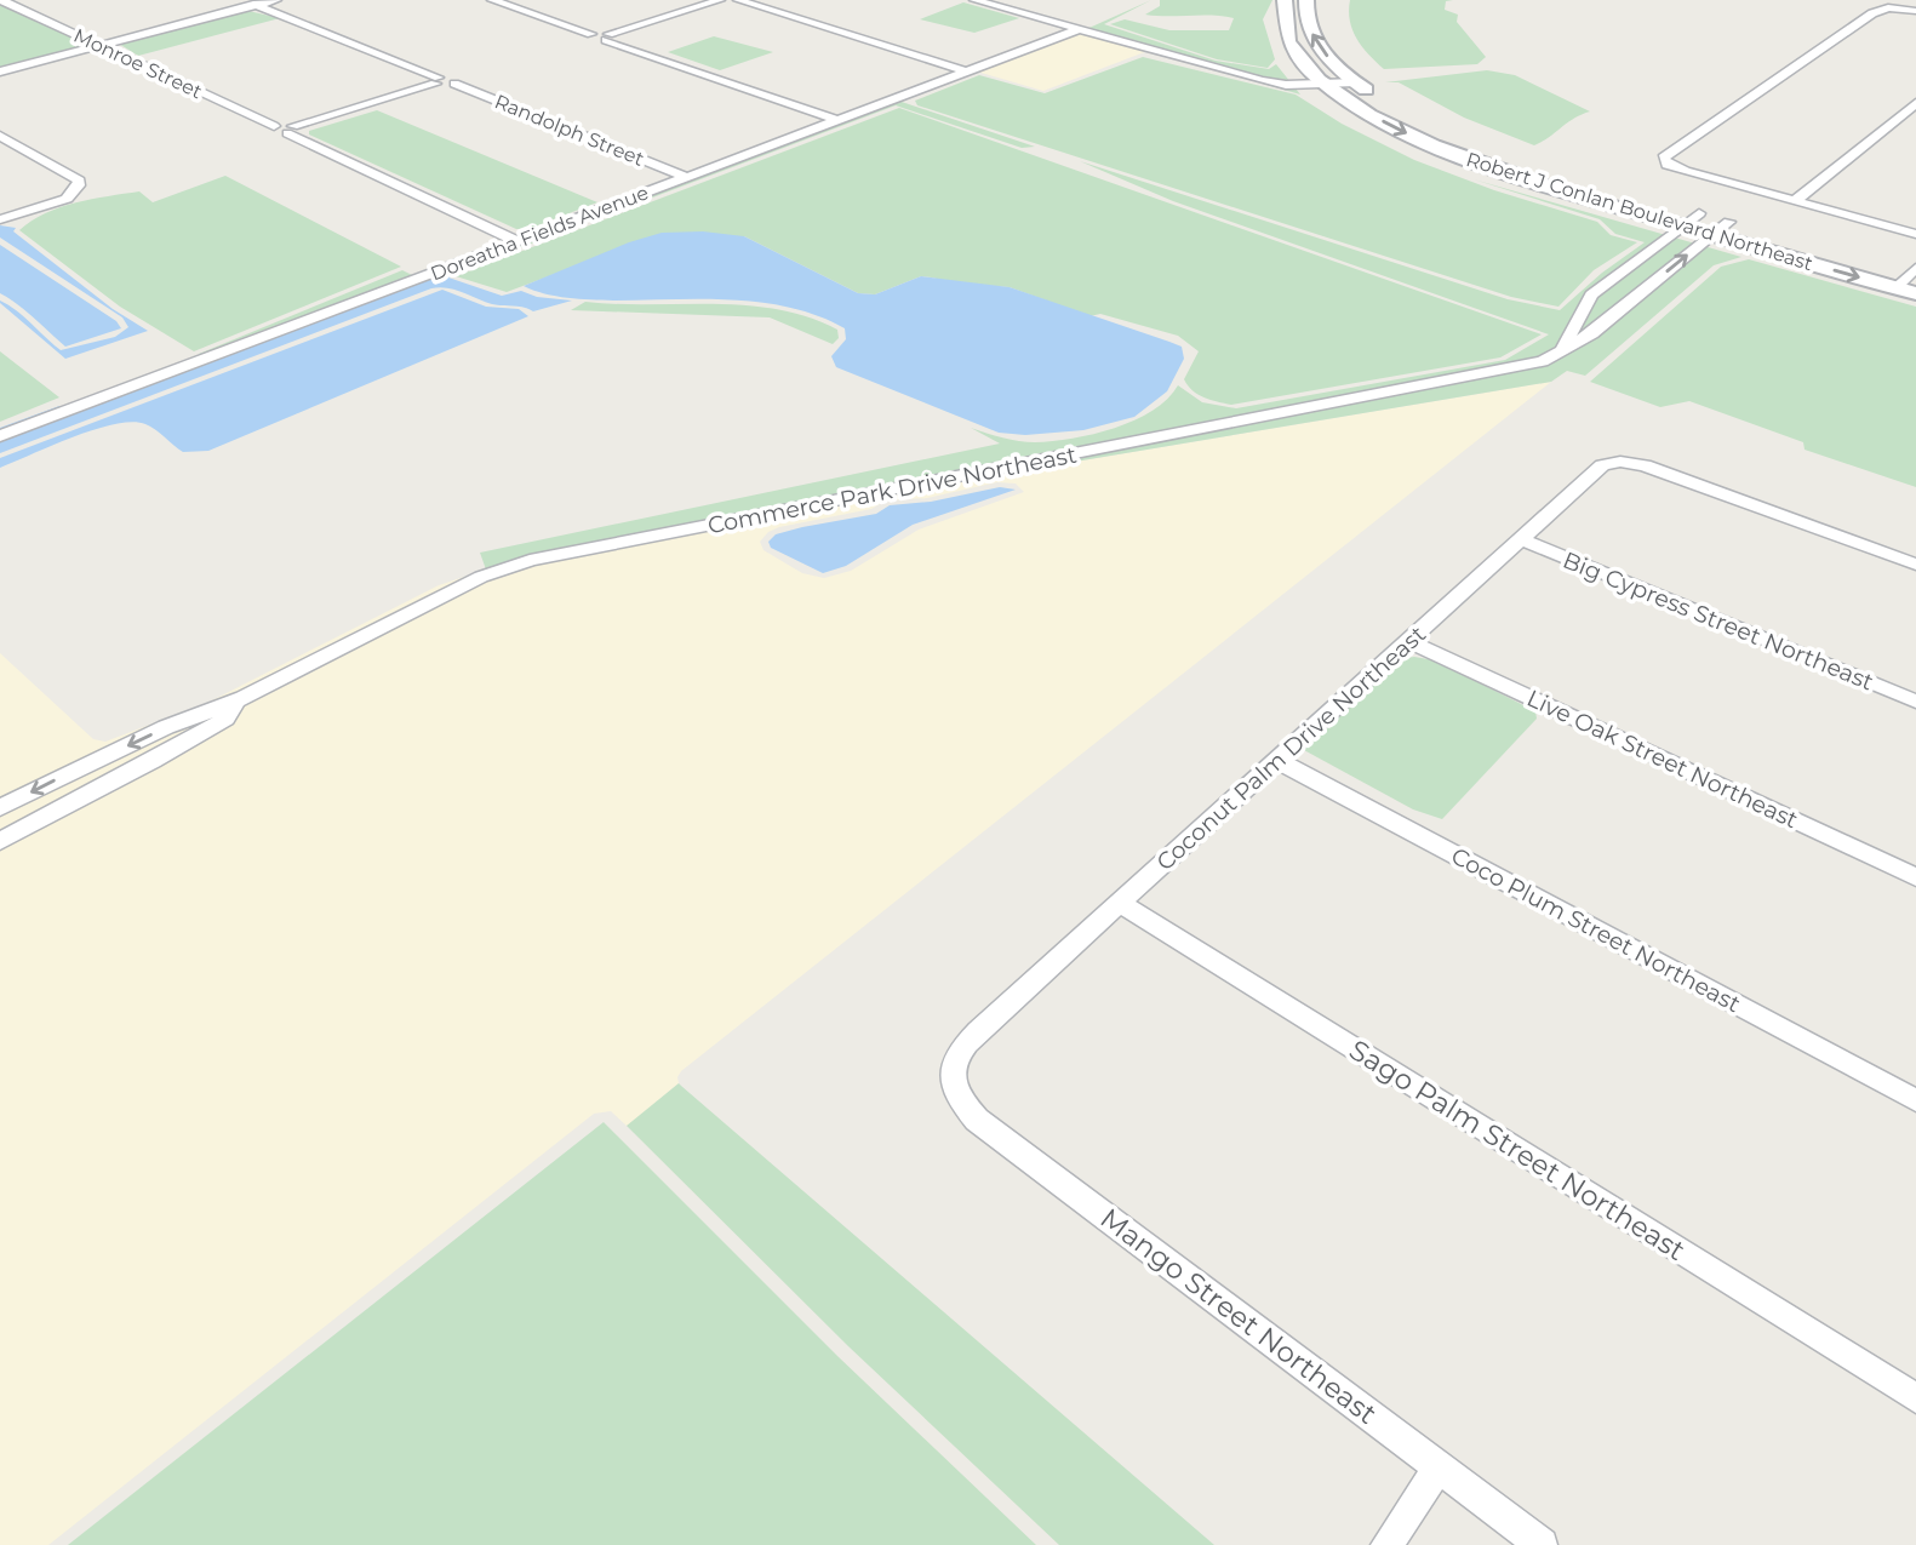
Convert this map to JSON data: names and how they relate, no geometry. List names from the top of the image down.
{
  "streets": {
    "main road": ["Robert J Conlan Boulevard Northeast"],
    "street": [
      "Monroe Street",
      "Randolph Street",
      "Doreatha Fields Avenue",
      "Commerce Park Drive Northeast",
      "Big Cypress Street Northeast",
      "Coconut Palm Drive Northeast",
      "Live Oak Street Northeast",
      "Coco Plum Street Northeast",
      "Sago Palm Street Northeast",
      "Mango Street Northeast"
    ]
  },
  "crossings": [
    ["Randolph Street", "Doreatha Fields Avenue"],
    ["Robert J Conlan Boulevard Northeast", "Commerce Park Drive Northeast"],
    ["Big Cypress Street Northeast", "Coconut Palm Drive Northeast"],
    ["Coconut Palm Drive Northeast", "Live Oak Street Northeast"],
    ["Coconut Palm Drive Northeast", "Coco Plum Street Northeast"],
    ["Coconut Palm Drive Northeast", "Sago Palm Street Northeast"],
    ["Coconut Palm Drive Northeast", "Mango Street Northeast"]
  ]
}
